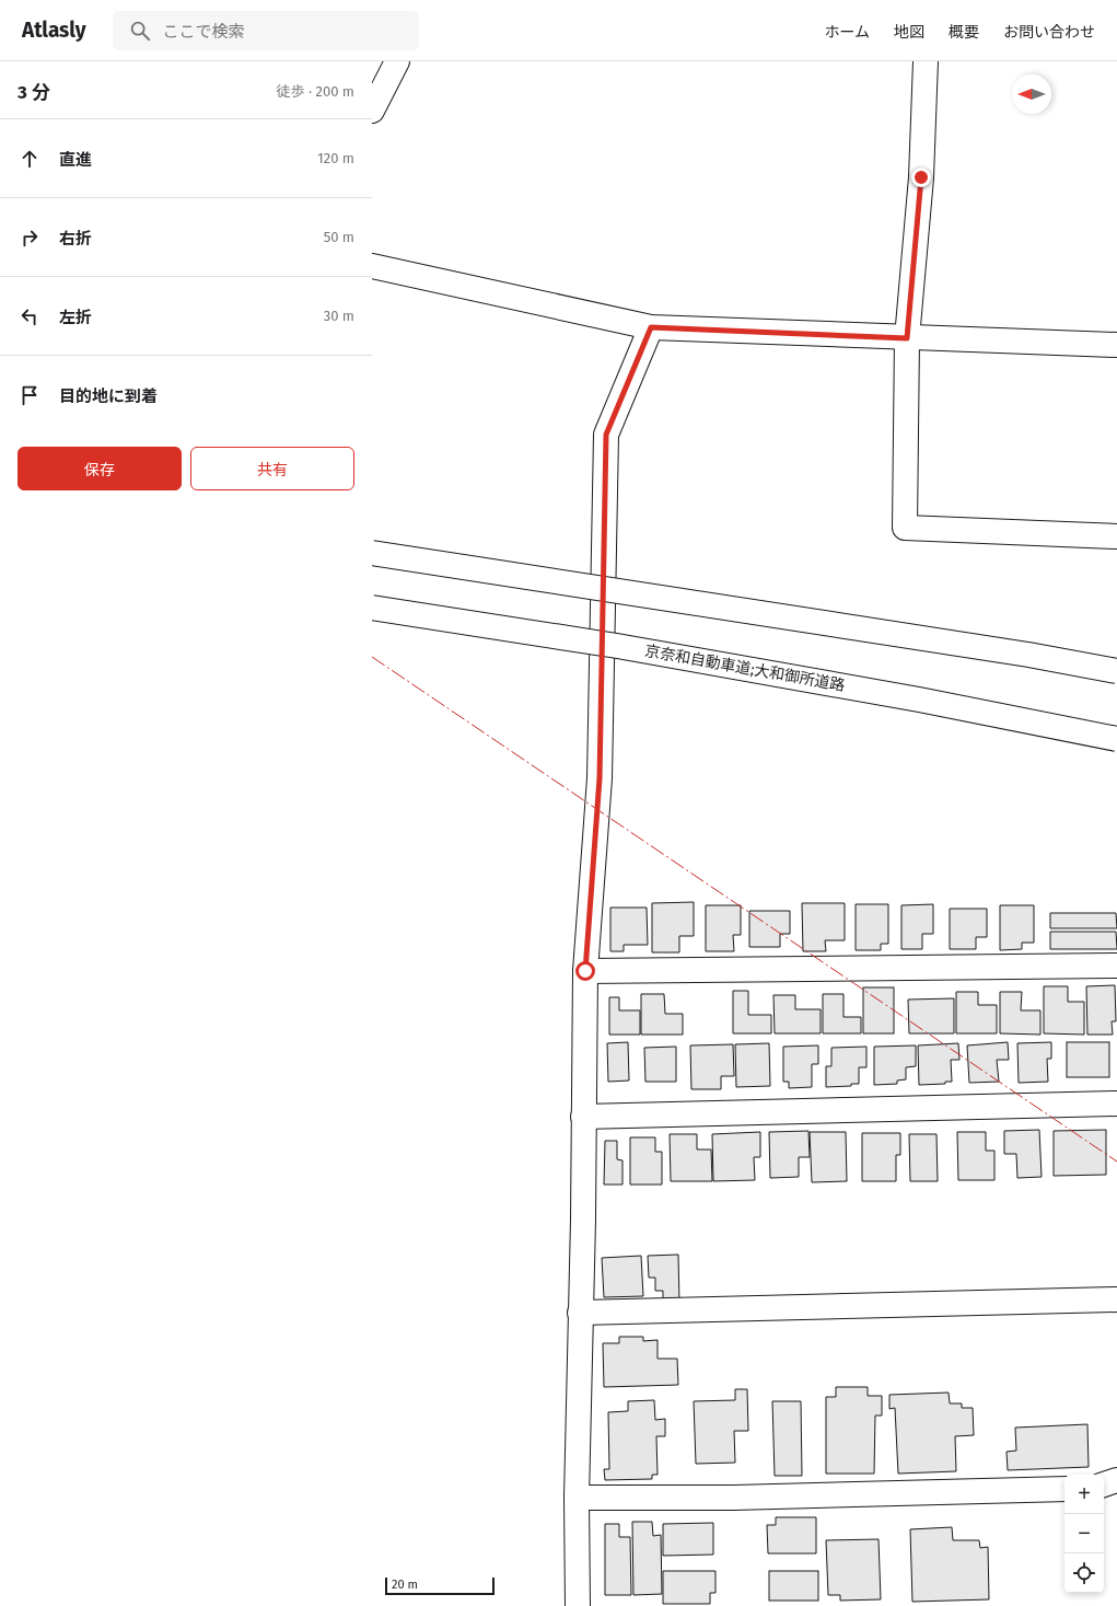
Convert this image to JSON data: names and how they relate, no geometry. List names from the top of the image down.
{
  "streets": {
    "main road": ["京奈和自動車道;大和御所道路"]
  },
  "scale_bar": "20 m",
  "north": "left",
  "page": {
    "header": "Atlasly",
    "search": "ここで検索",
    "nav": [
      "ホーム",
      "地図",
      "概要",
      "お問い合わせ"
    ],
    "heading": ["3 分", "徒歩 · 200 m"],
    "list": [
      ["直進", "120 m"],
      ["右折", "50 m"],
      ["左折", "30 m"],
      "目的地に到着"
    ],
    "buttons": ["保存", "共有"],
    "map_buttons": ["+", "−"],
    "scale": "20 m"
  }
}
